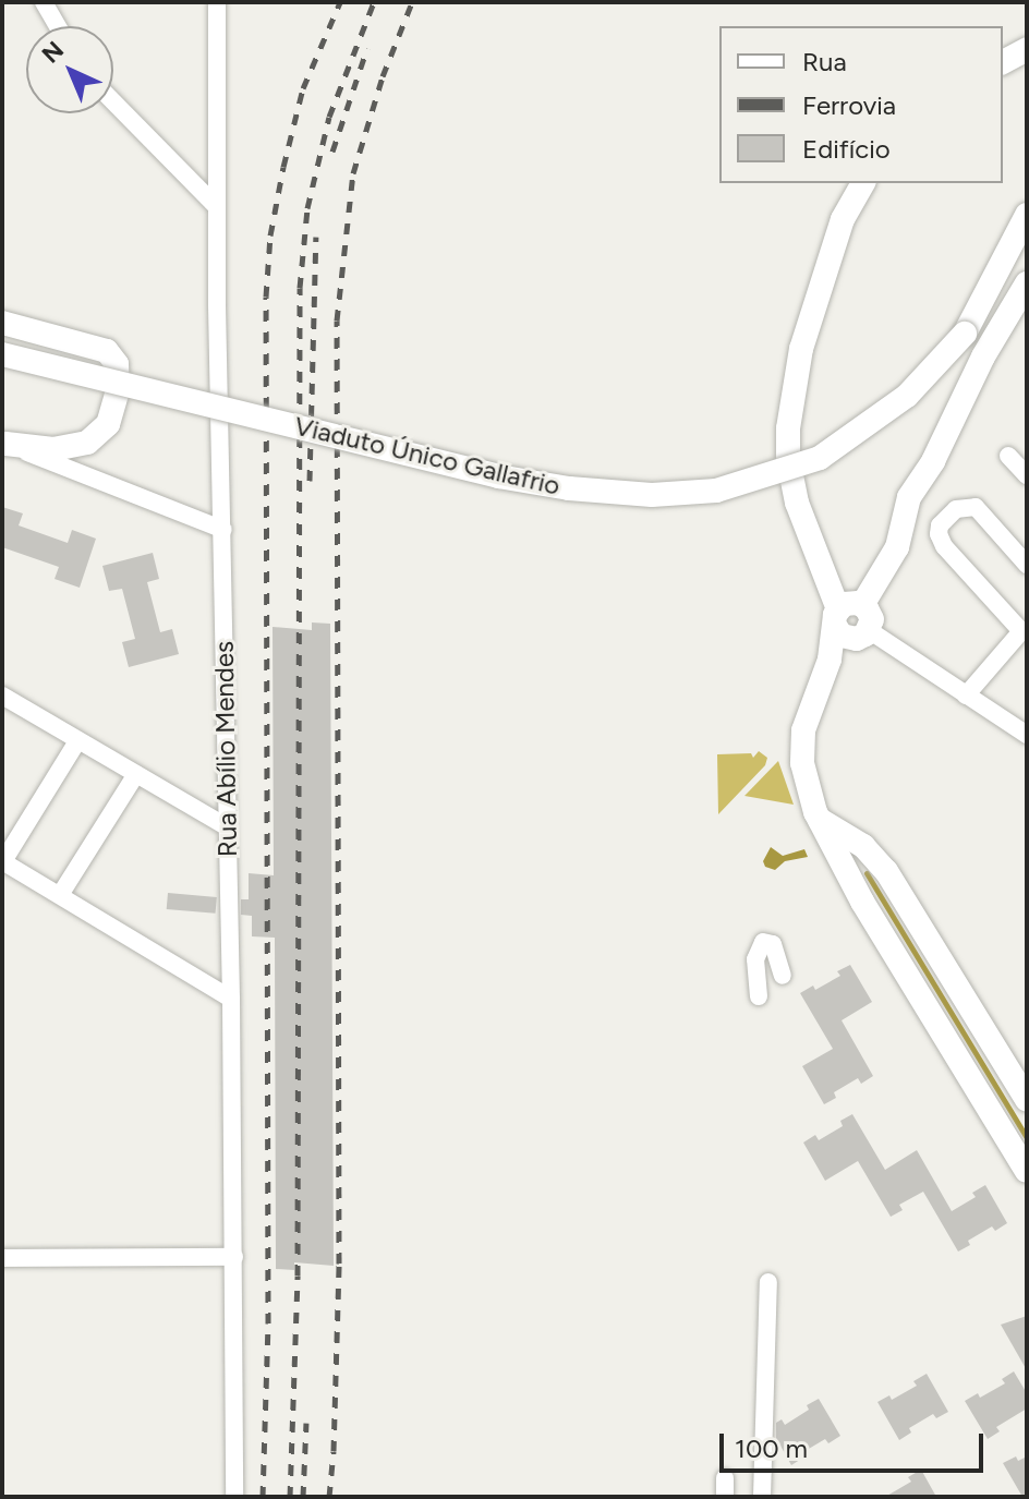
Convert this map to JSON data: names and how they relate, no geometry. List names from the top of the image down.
{
  "streets": {
    "main road": ["Viaduto Único Gallafrio"],
    "street": ["Rua Abílio Mendes"]
  },
  "legend": ["Rua", "Ferrovia", "Edifício"],
  "scale_bar": "100 m",
  "north": "top left"
}
